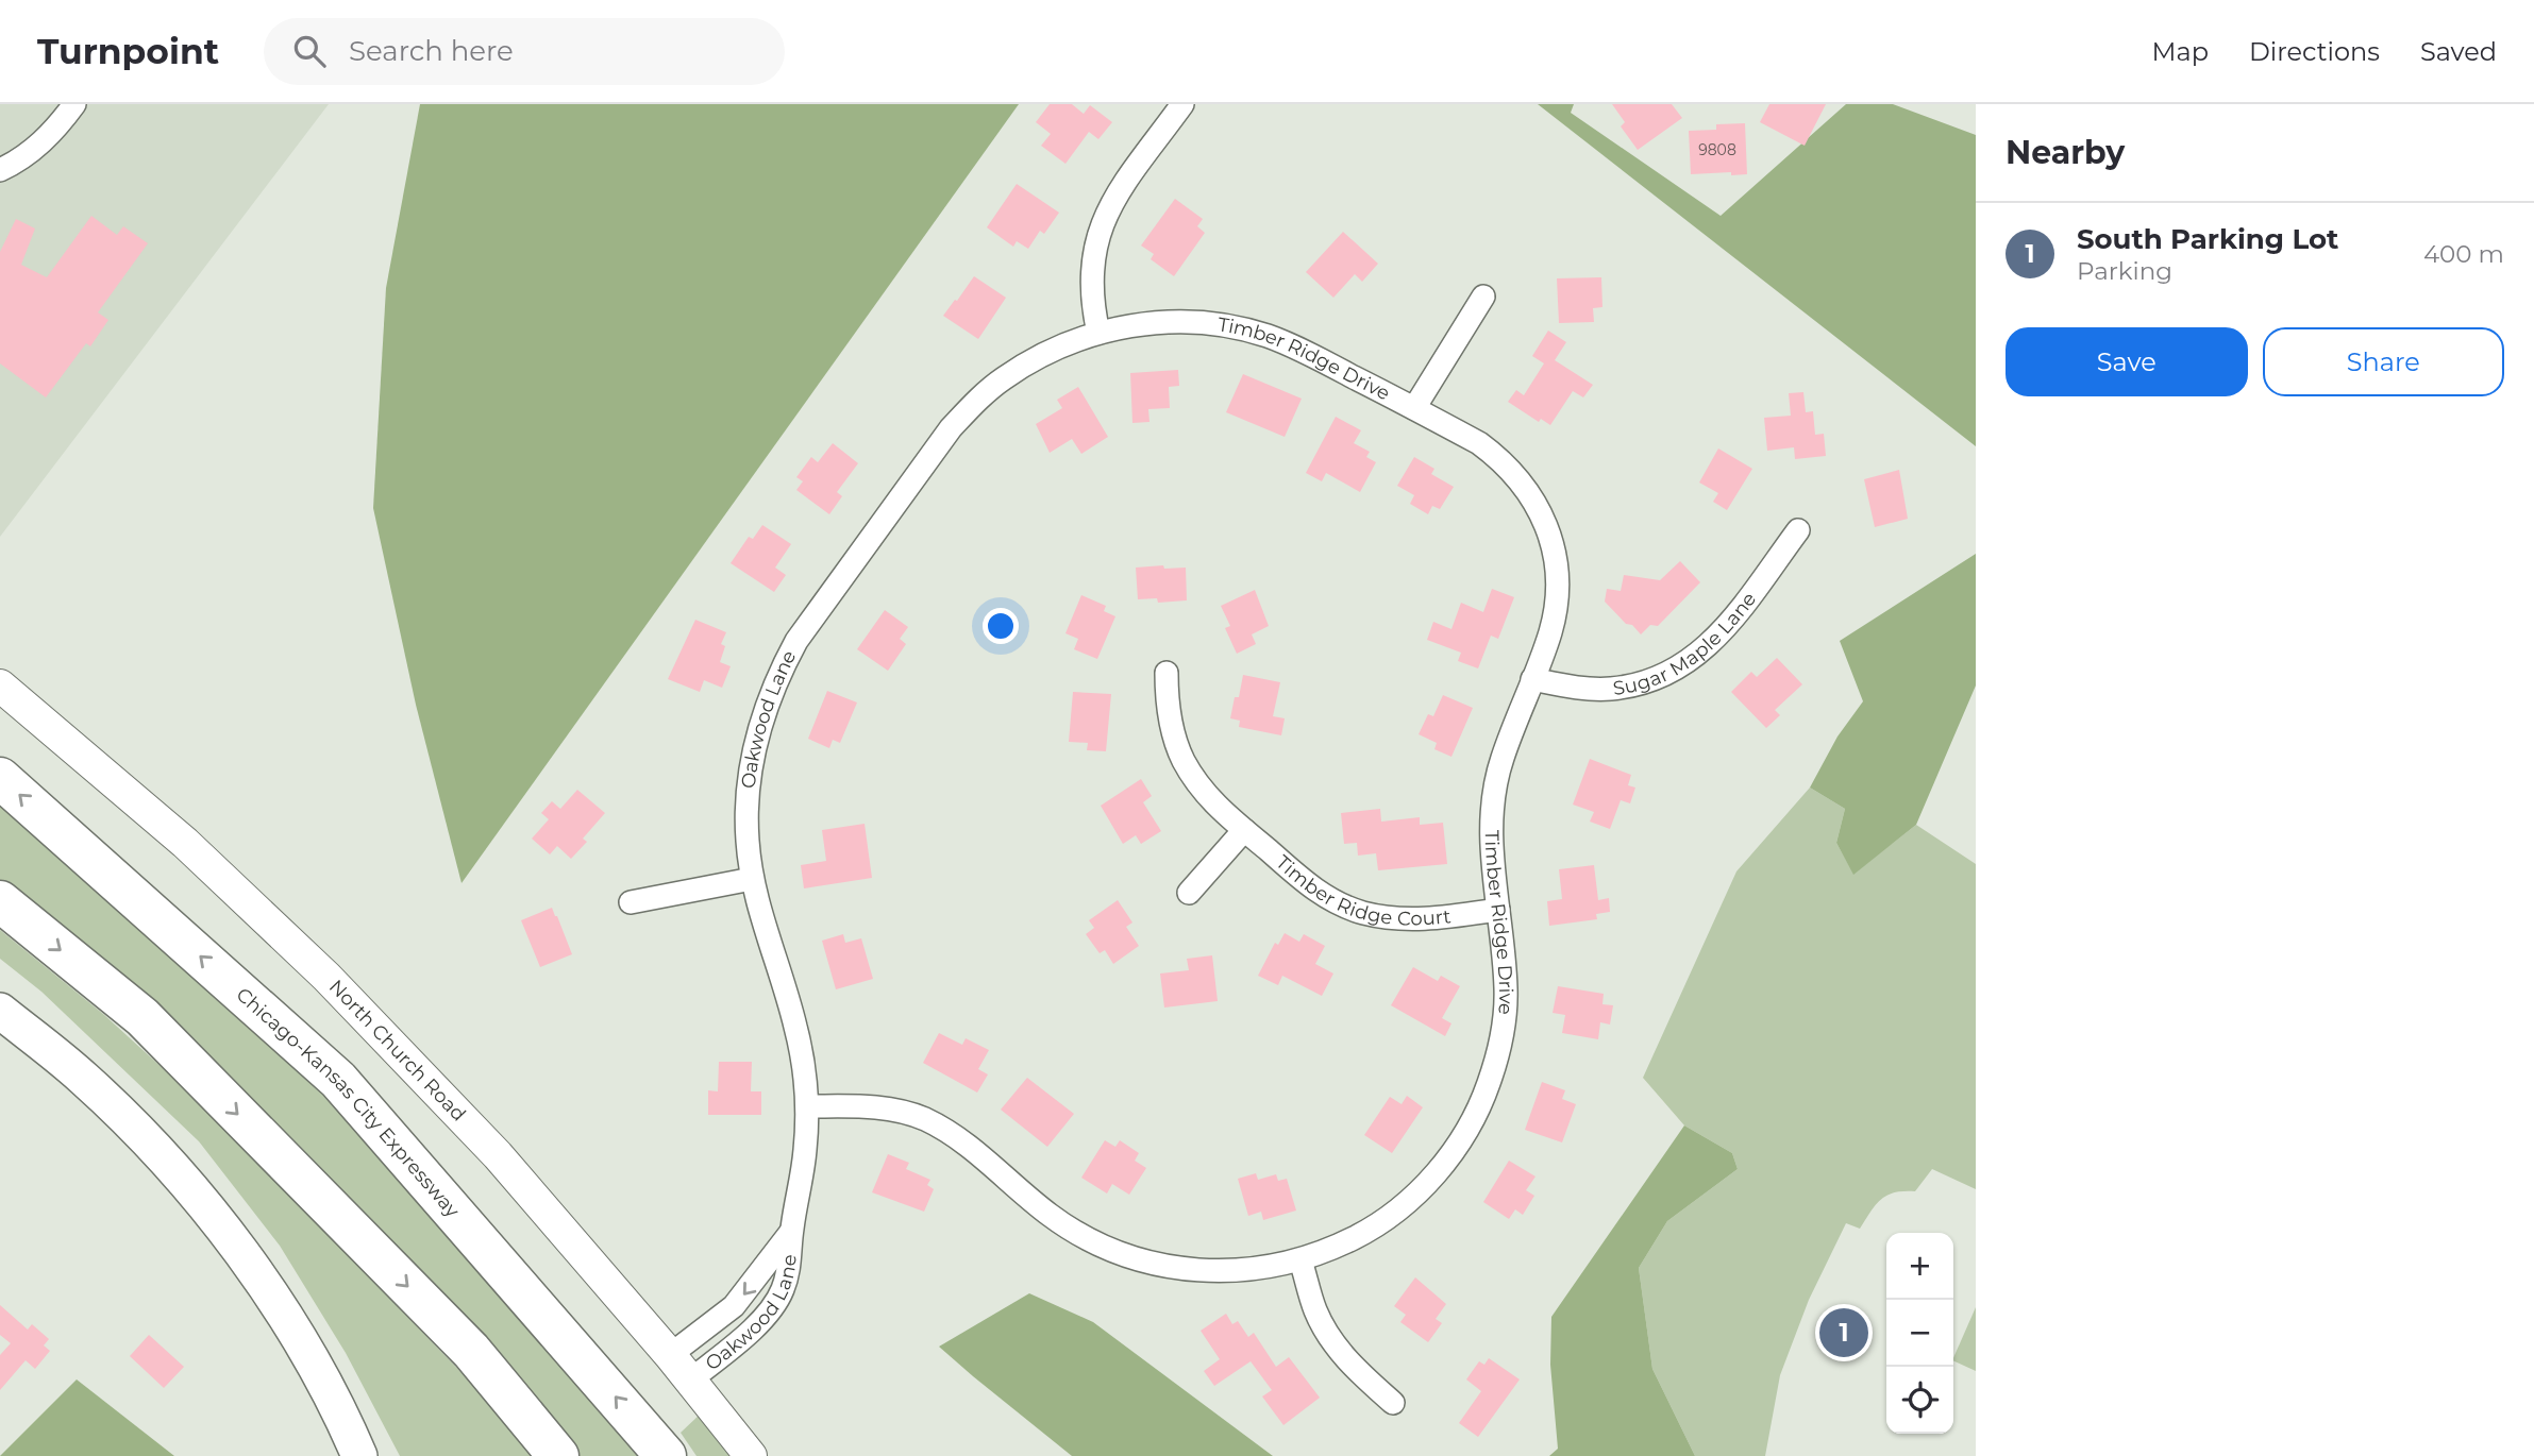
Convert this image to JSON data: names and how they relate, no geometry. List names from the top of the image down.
{
  "streets": {
    "highway": ["Chicago-Kansas City Expressway"],
    "main road": ["North Church Road"],
    "street": [
      "Timber Ridge Drive",
      "Sugar Maple Lane",
      "Oakwood Lane",
      "Timber Ridge Court"
    ]
  },
  "crossings": [
    ["Timber Ridge Drive", "Sugar Maple Lane"],
    ["Timber Ridge Drive", "Oakwood Lane"],
    ["Timber Ridge Drive", "Timber Ridge Court"],
    ["Oakwood Lane", "North Church Road"]
  ],
  "house_numbers": ["9808"],
  "page": {
    "header": "Turnpoint",
    "search": "Search here",
    "nav": ["Map", "Directions", "Saved"],
    "heading": "Nearby",
    "list": [
      {
        "mark": "1",
        "name": "South Parking Lot",
        "note": "Parking",
        "value": "400 m"
      }
    ],
    "buttons": ["Save", "Share"],
    "map_buttons": ["+", "−"],
    "pins": "1"
  }
}
